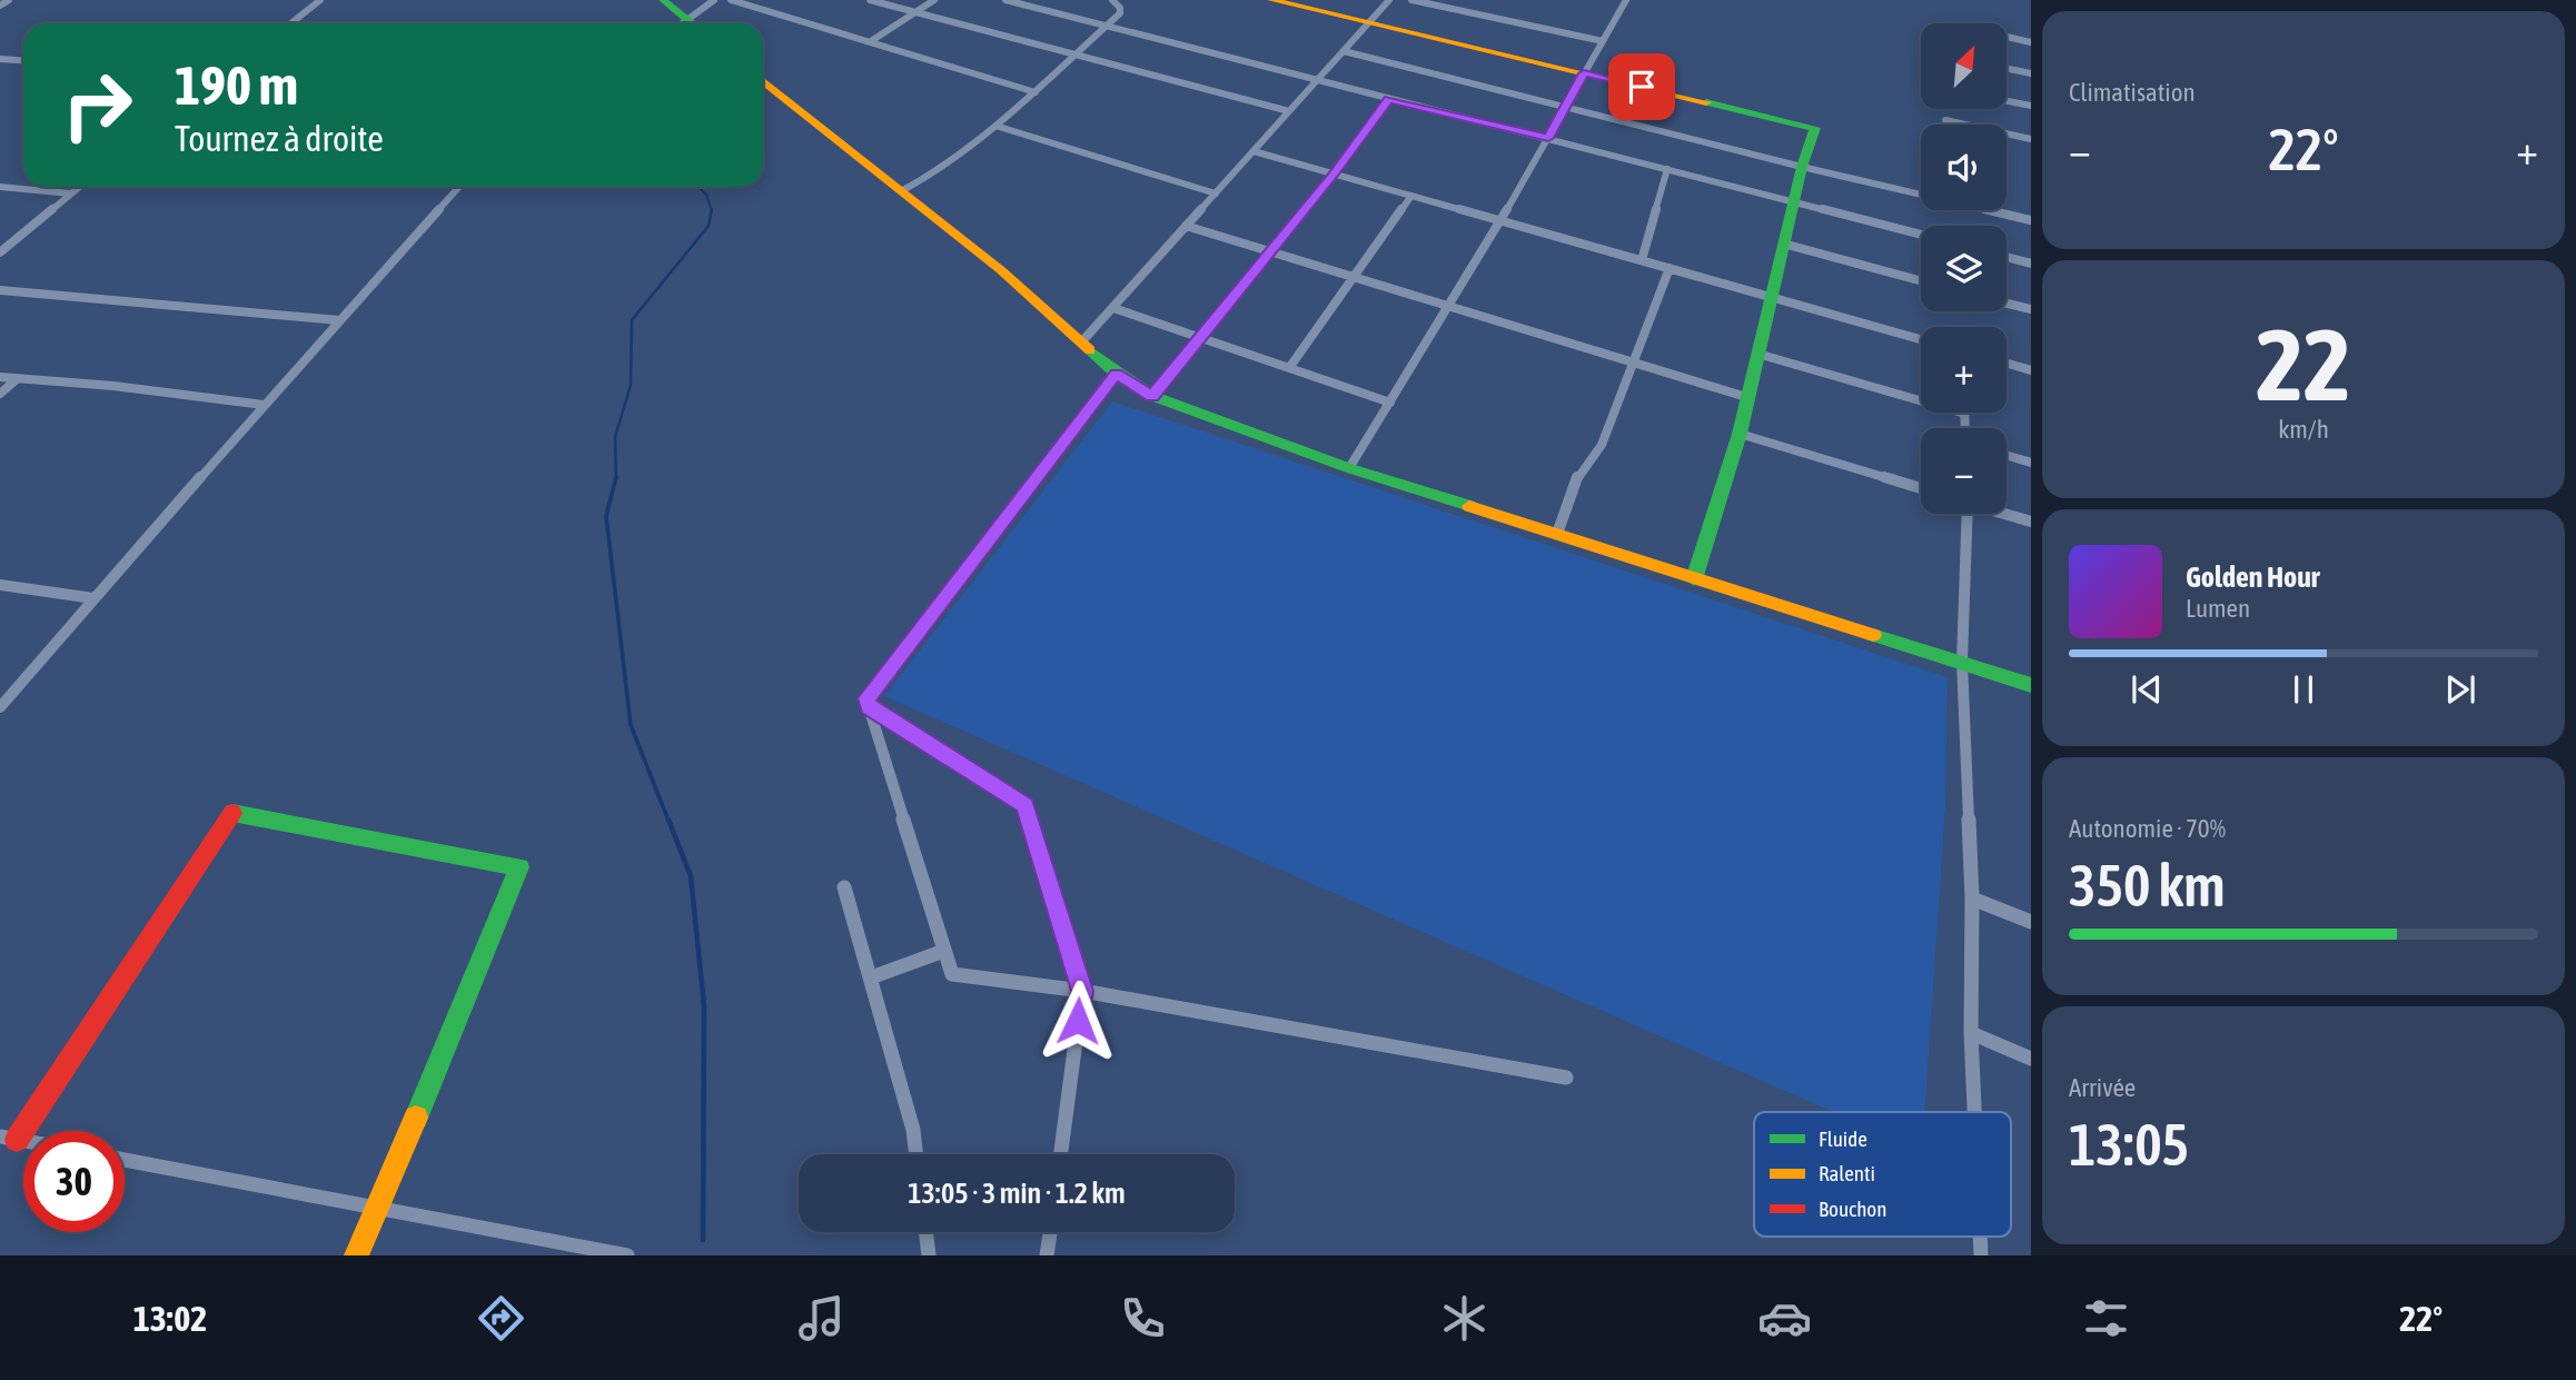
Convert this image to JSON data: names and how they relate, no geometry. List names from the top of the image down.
{
  "legend": ["Fluide", "Ralenti", "Bouchon"],
  "north": "top right",
  "page": {
    "tile": [
      "Climatisation",
      ["22", "km/h"],
      ["Autonomie · 70%", "350 km"],
      ["Arrivée", "13:05"]
    ],
    "map_buttons": ["+", "−"],
    "turn": ["190 m", "Tournez à droite"],
    "heat": ["−", "22°", "+"],
    "song": ["Golden Hour", "Lumen"],
    "limit": "30",
    "trip": "13:05 · 3 min · 1.2 km",
    "tabs": ["13:02", "22°"]
  }
}
